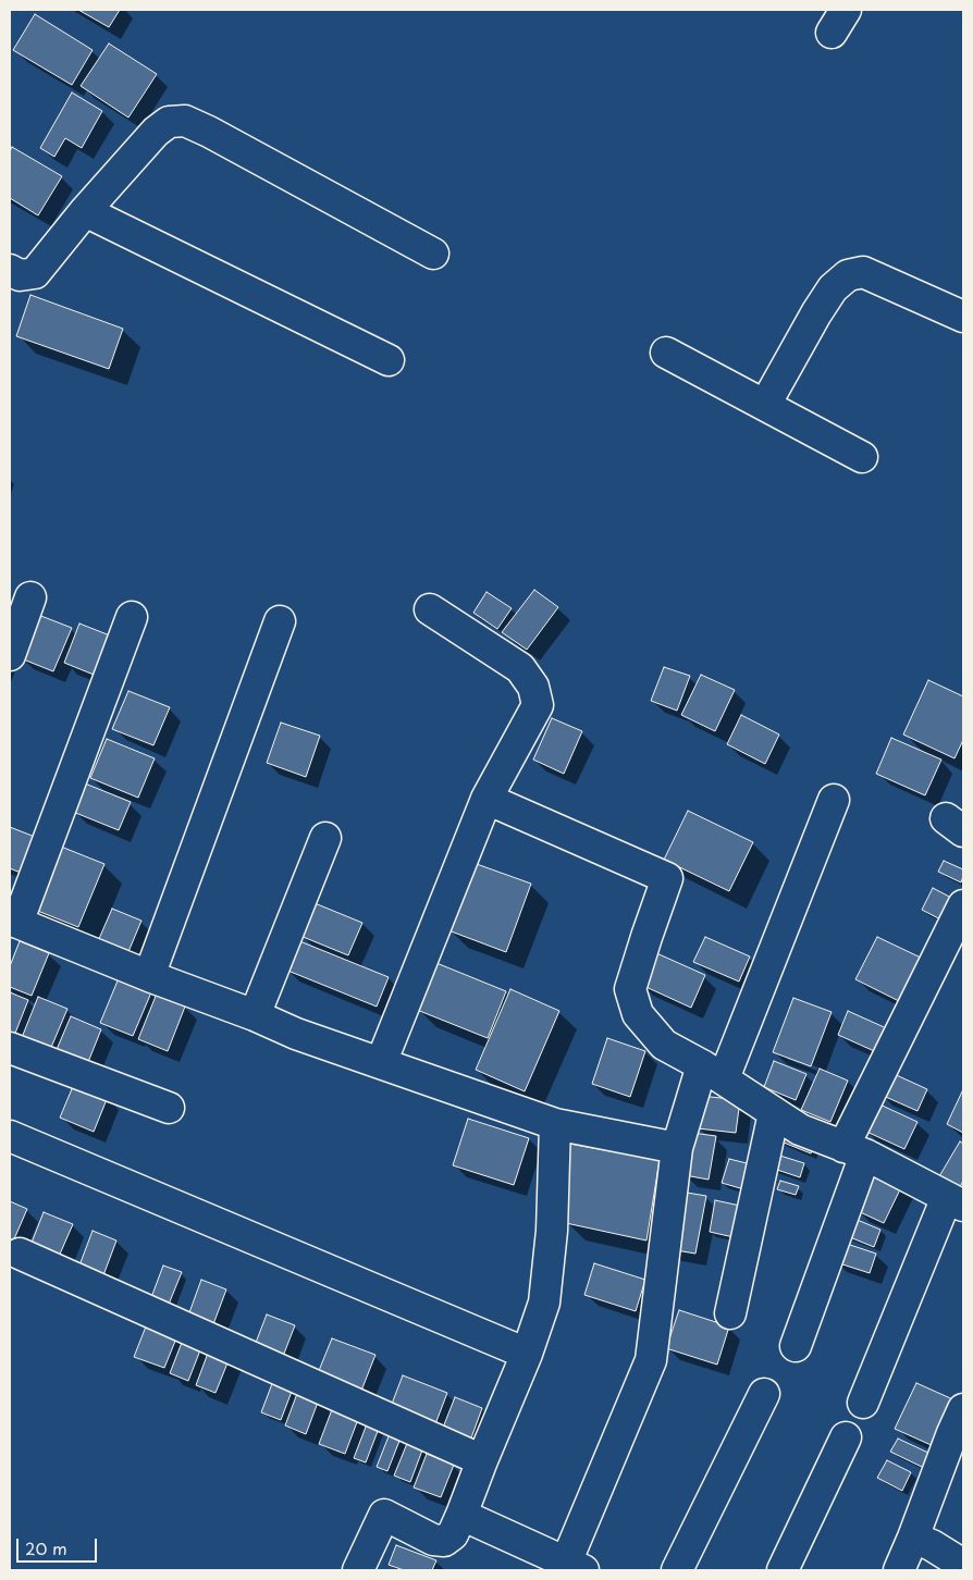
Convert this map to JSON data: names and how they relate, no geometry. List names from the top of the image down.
{
  "scale_bar": "20 m"
}
